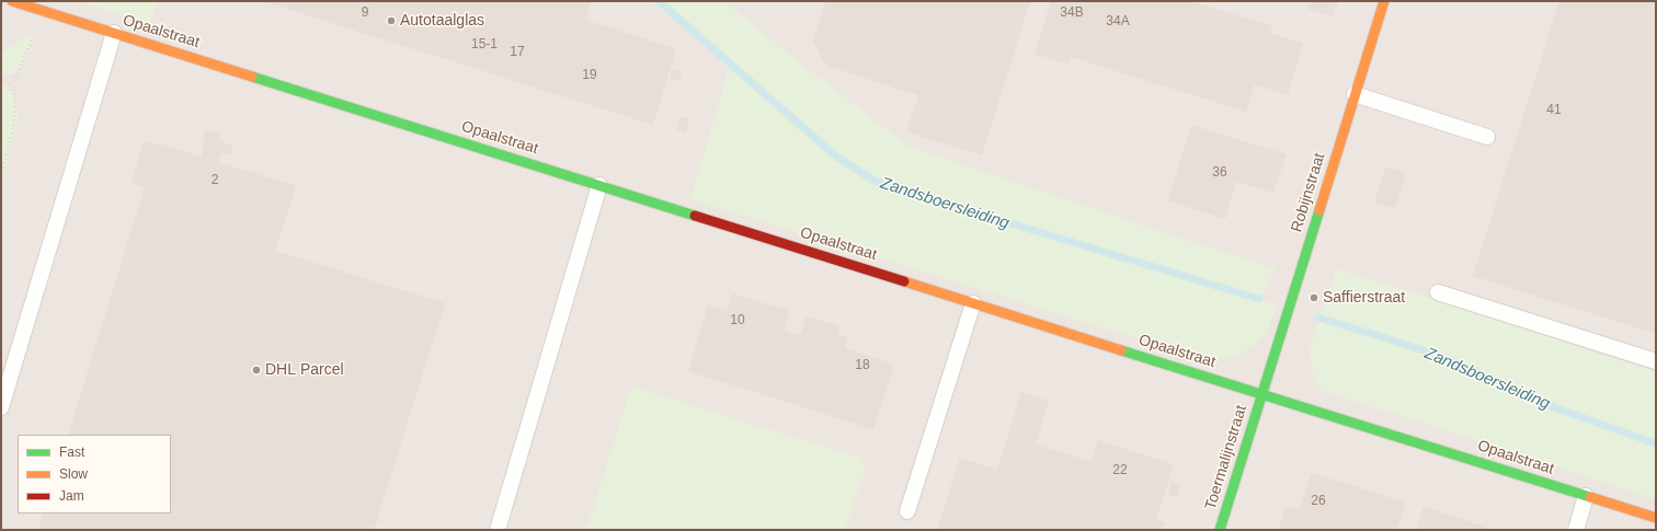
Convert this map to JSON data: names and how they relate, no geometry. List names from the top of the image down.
{
  "streets": {
    "street": ["Opaalstraat", "Robijnstraat", "Toermalijnstraat"]
  },
  "crossings": [
    ["Opaalstraat", "Robijnstraat"],
    ["Opaalstraat", "Toermalijnstraat"],
    ["Robijnstraat", "Toermalijnstraat"]
  ],
  "water": ["Zandsboersleiding"],
  "places": ["Autotaalglas", "Saffierstraat", "DHL Parcel"],
  "house_numbers": [
    "9",
    "34B",
    "34A",
    "15-1",
    "17",
    "19",
    "41",
    "36",
    "2",
    "10",
    "18",
    "22",
    "26"
  ],
  "legend": ["Fast", "Slow", "Jam"]
}
